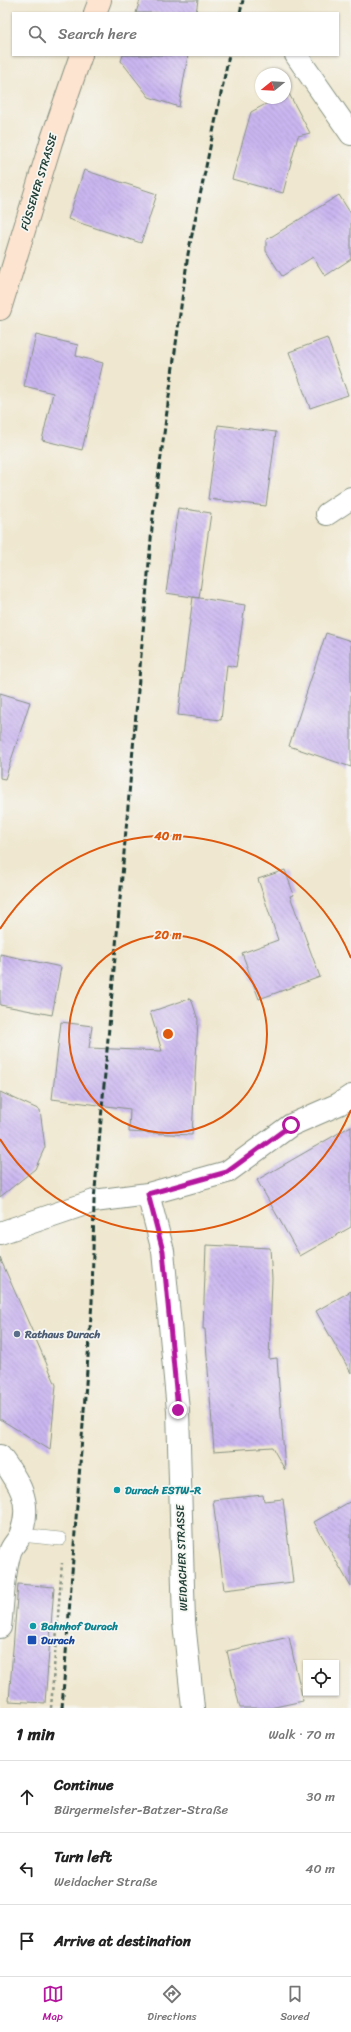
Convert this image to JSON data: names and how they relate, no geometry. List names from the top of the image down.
{
  "streets": {
    "main road": ["FÜSSENER STRASSE"],
    "street": ["WEIDACHER STRASSE"]
  },
  "places": {
    "other": ["Rathaus Durach", "Durach ESTW-R", "Bahnhof Durach"],
    "transit": ["Durach"]
  },
  "north": "left",
  "page": {
    "search": "Search here",
    "heading": ["1 min", "Walk · 70 m"],
    "list": [
      ["Continue", "Bürgermeister-Batzer-Straße", "30 m"],
      ["Turn left", "Weidacher Straße", "40 m"],
      "Arrive at destination"
    ],
    "nav": ["Map", "Directions", "Saved"]
  },
  "rings": ["40 m", "20 m"]
}
